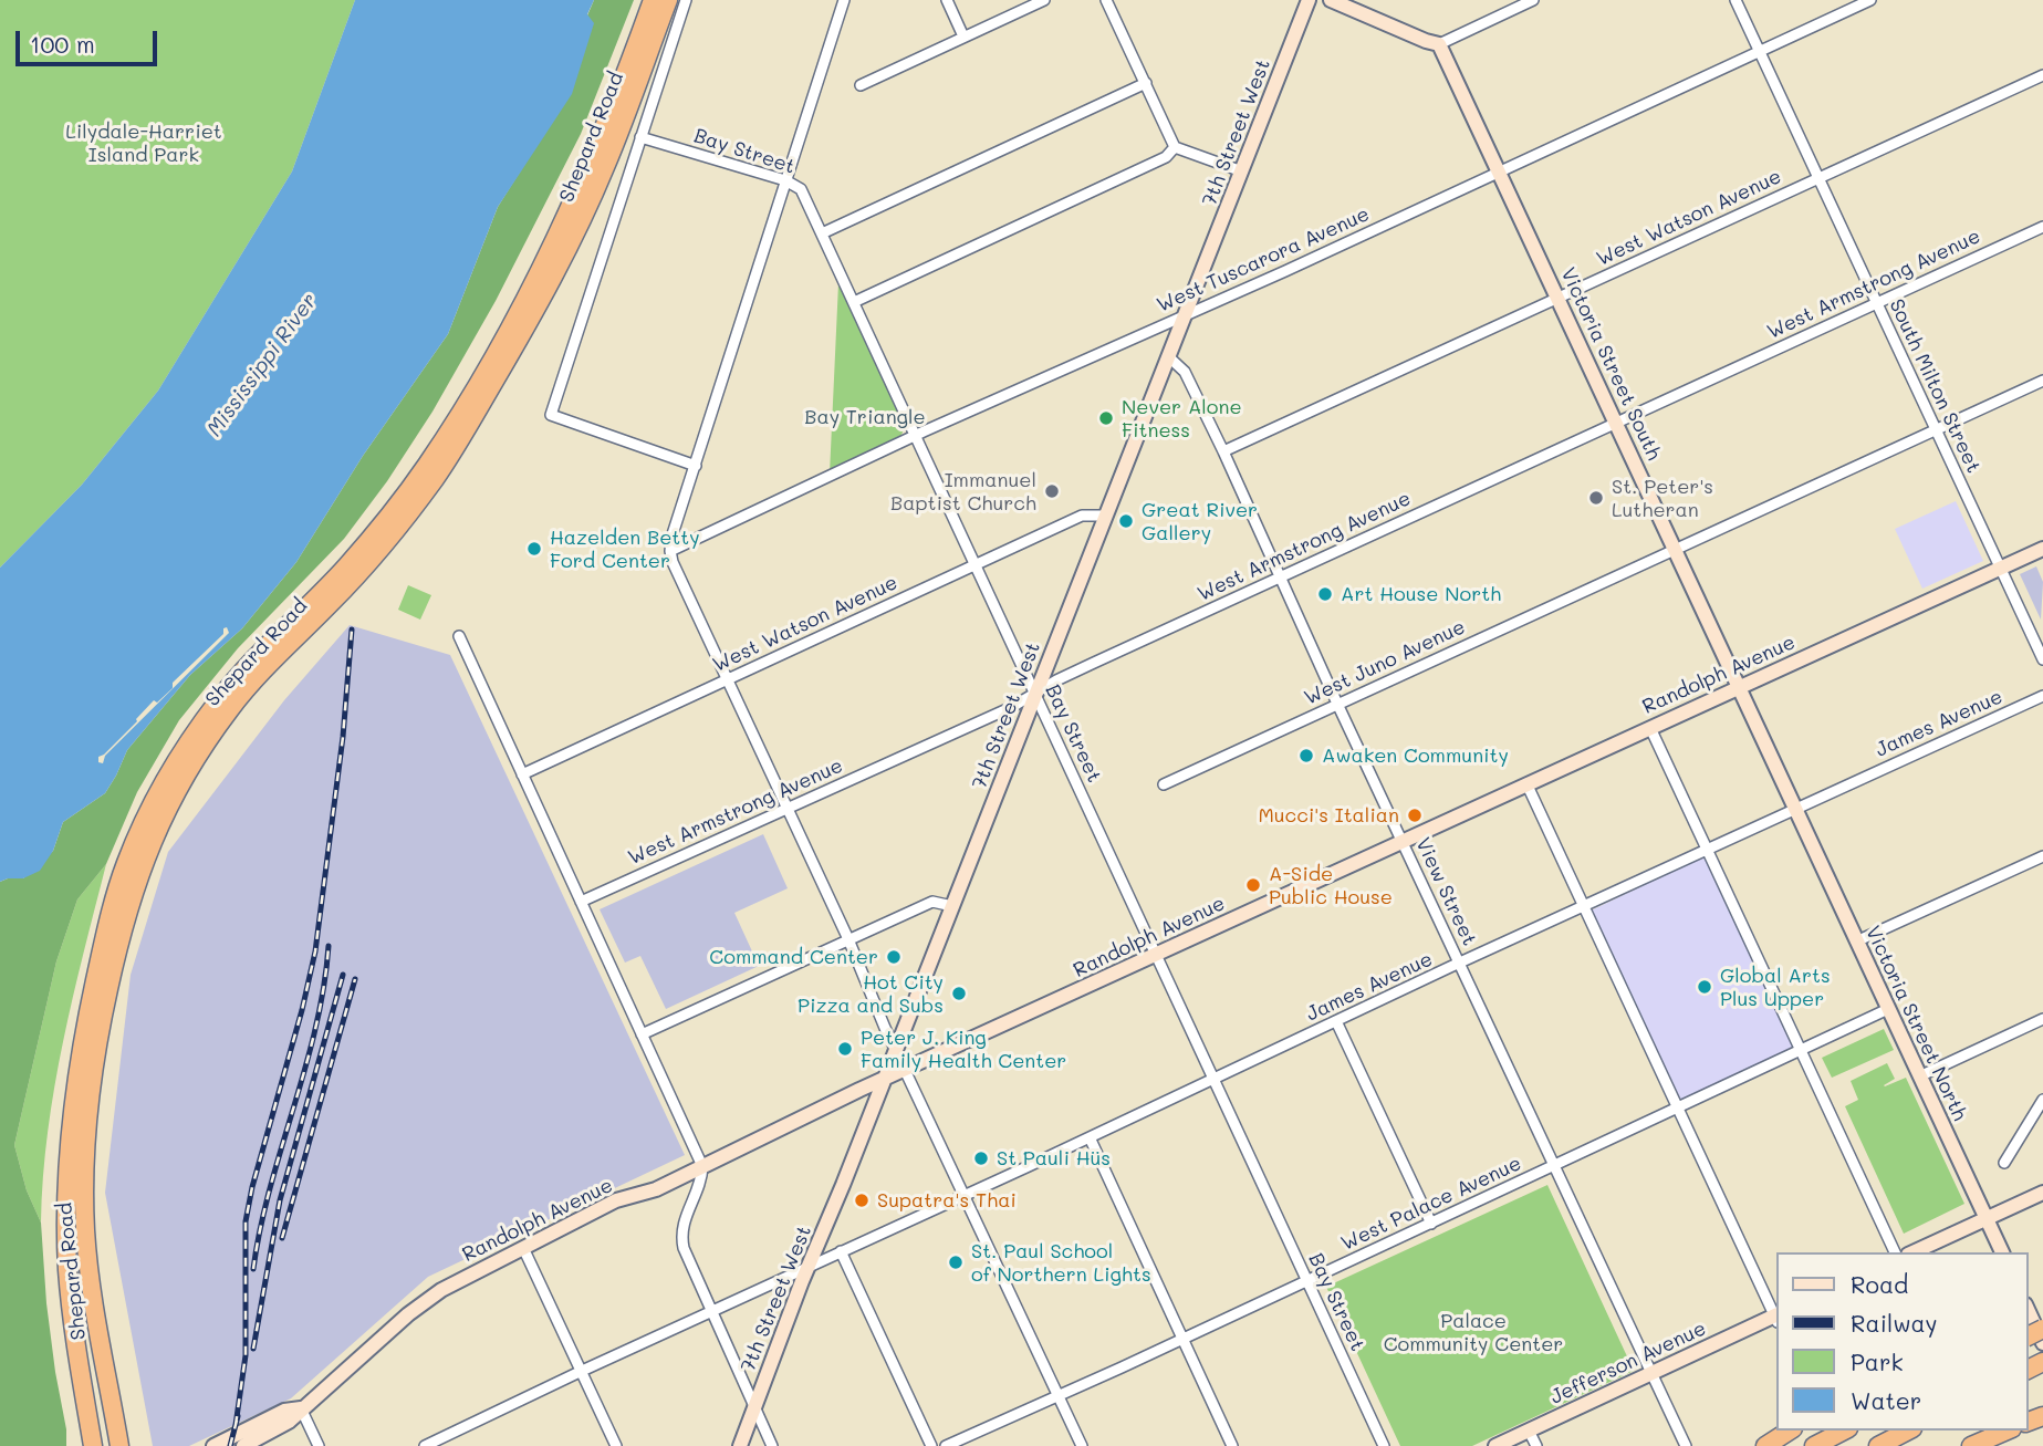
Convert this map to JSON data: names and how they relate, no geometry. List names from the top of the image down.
{
  "streets": {
    "highway": ["Shepard Road"],
    "street": [
      "7th Street West",
      "Bay Street",
      "West Watson Avenue",
      "West Tuscarora Avenue",
      "West Armstrong Avenue",
      "Victoria Street South",
      "South Milton Street",
      "West Juno Avenue",
      "Randolph Avenue",
      "James Avenue",
      "View Street",
      "Victoria Street North",
      "West Palace Avenue",
      "Jefferson Avenue"
    ]
  },
  "crossings": [
    ["7th Street West", "Bay Street"],
    ["7th Street West", "West Watson Avenue"],
    ["7th Street West", "West Tuscarora Avenue"],
    ["7th Street West", "West Armstrong Avenue"],
    ["7th Street West", "Randolph Avenue"],
    ["7th Street West", "James Avenue"],
    ["7th Street West", "View Street"],
    ["Bay Street", "West Watson Avenue"],
    ["Bay Street", "West Tuscarora Avenue"],
    ["Bay Street", "West Armstrong Avenue"],
    ["Bay Street", "Randolph Avenue"],
    ["Bay Street", "James Avenue"],
    ["Bay Street", "West Palace Avenue"],
    ["West Watson Avenue", "Victoria Street South"],
    ["West Watson Avenue", "South Milton Street"],
    ["West Watson Avenue", "View Street"],
    ["West Tuscarora Avenue", "Victoria Street South"],
    ["West Tuscarora Avenue", "South Milton Street"],
    ["West Armstrong Avenue", "Victoria Street South"],
    ["West Armstrong Avenue", "South Milton Street"],
    ["West Armstrong Avenue", "View Street"],
    ["Victoria Street South", "West Juno Avenue"],
    ["Victoria Street South", "Randolph Avenue"],
    ["Victoria Street South", "James Avenue"],
    ["Victoria Street South", "Victoria Street North"],
    ["South Milton Street", "West Juno Avenue"],
    ["South Milton Street", "Randolph Avenue"],
    ["West Juno Avenue", "View Street"],
    ["Randolph Avenue", "View Street"],
    ["James Avenue", "View Street"],
    ["James Avenue", "Victoria Street North"],
    ["View Street", "West Palace Avenue"],
    ["View Street", "Jefferson Avenue"],
    ["Victoria Street North", "West Palace Avenue"]
  ],
  "water": ["Mississippi River"],
  "parks": ["Lilydale-Harriet Island Park", "Bay Triangle", "Palace Community Center"],
  "places": [
    "Never Alone Fitness",
    "Immanuel Baptist Church",
    "St. Peter's Lutheran",
    "Great River Gallery",
    "Hazelden Betty Ford Center",
    "Art House North",
    "Awaken Community",
    "Mucci's Italian",
    "A-Side Public House",
    "Command Center",
    "Global Arts Plus Upper",
    "Hot City Pizza and Subs",
    "Peter J. King Family Health Center",
    "St Pauli Hüs",
    "Supatra's Thai",
    "St. Paul School of Northern Lights"
  ],
  "legend": [
    "Road",
    "Railway",
    "Park",
    "Water"
  ],
  "scale_bar": "100 m"
}
